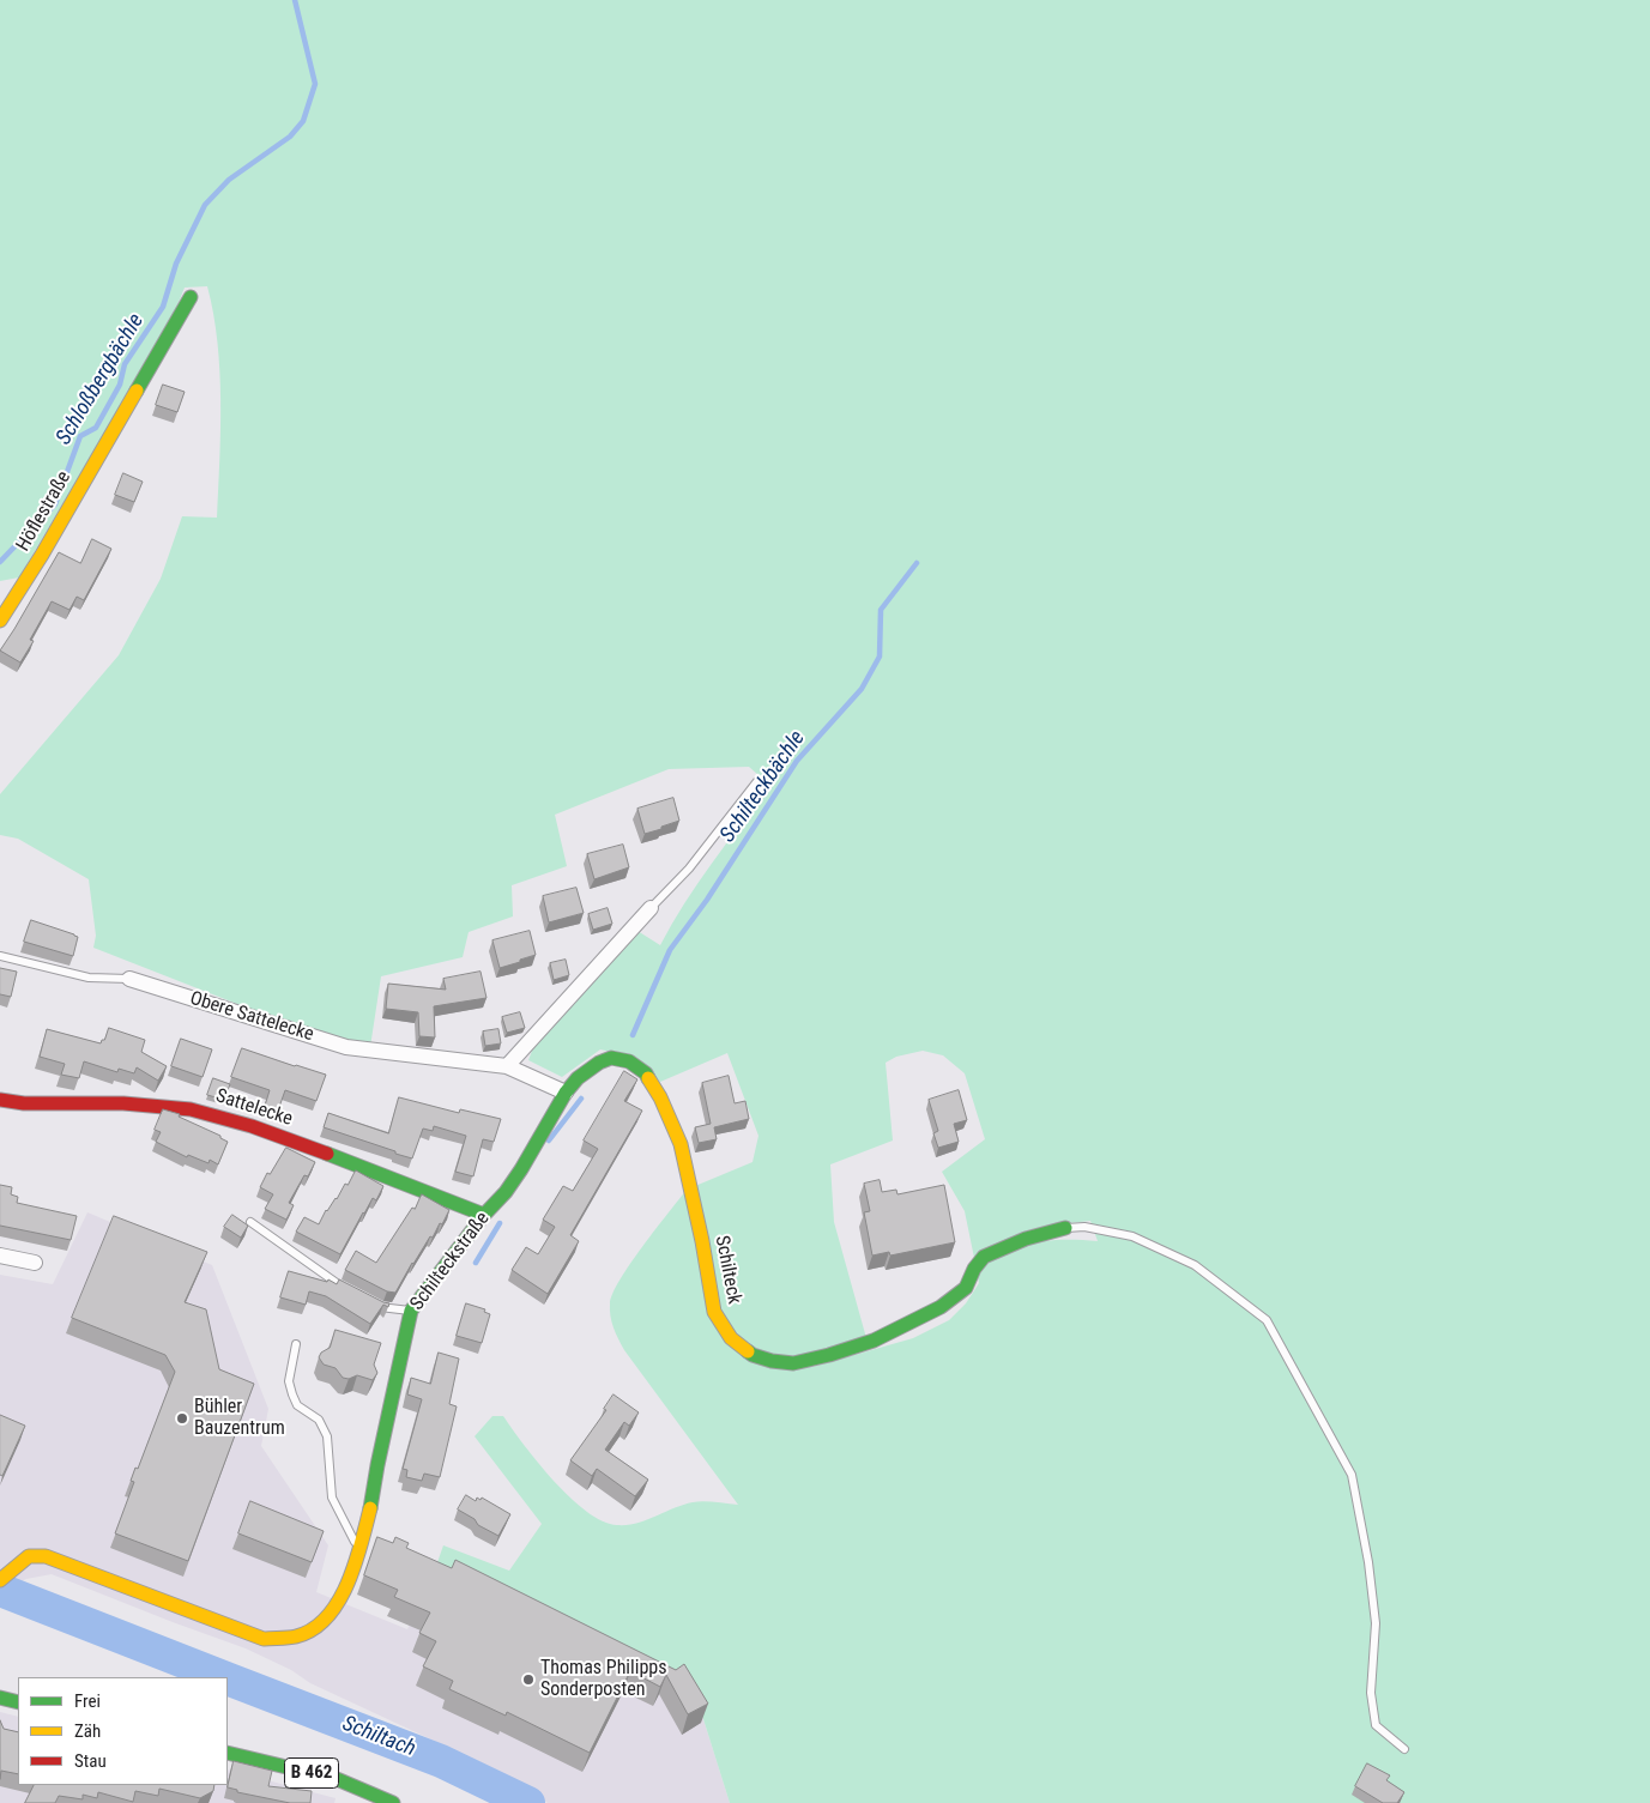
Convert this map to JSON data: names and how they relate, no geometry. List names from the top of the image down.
{
  "streets": {
    "street": [
      "Höflestraße",
      "Obere Sattelecke",
      "Sattelecke",
      "Schilteckstraße",
      "Schilteck",
      "B 462"
    ]
  },
  "crossings": [
    ["Sattelecke", "Schilteckstraße"],
    ["Schilteckstraße", "Schilteck"]
  ],
  "water": ["Schloßbergbächle", "Schilteckbächle", "Schiltach"],
  "places": ["Bühler Bauzentrum", "Thomas Philipps Sonderposten"],
  "legend": ["Frei", "Zäh", "Stau"]
}
